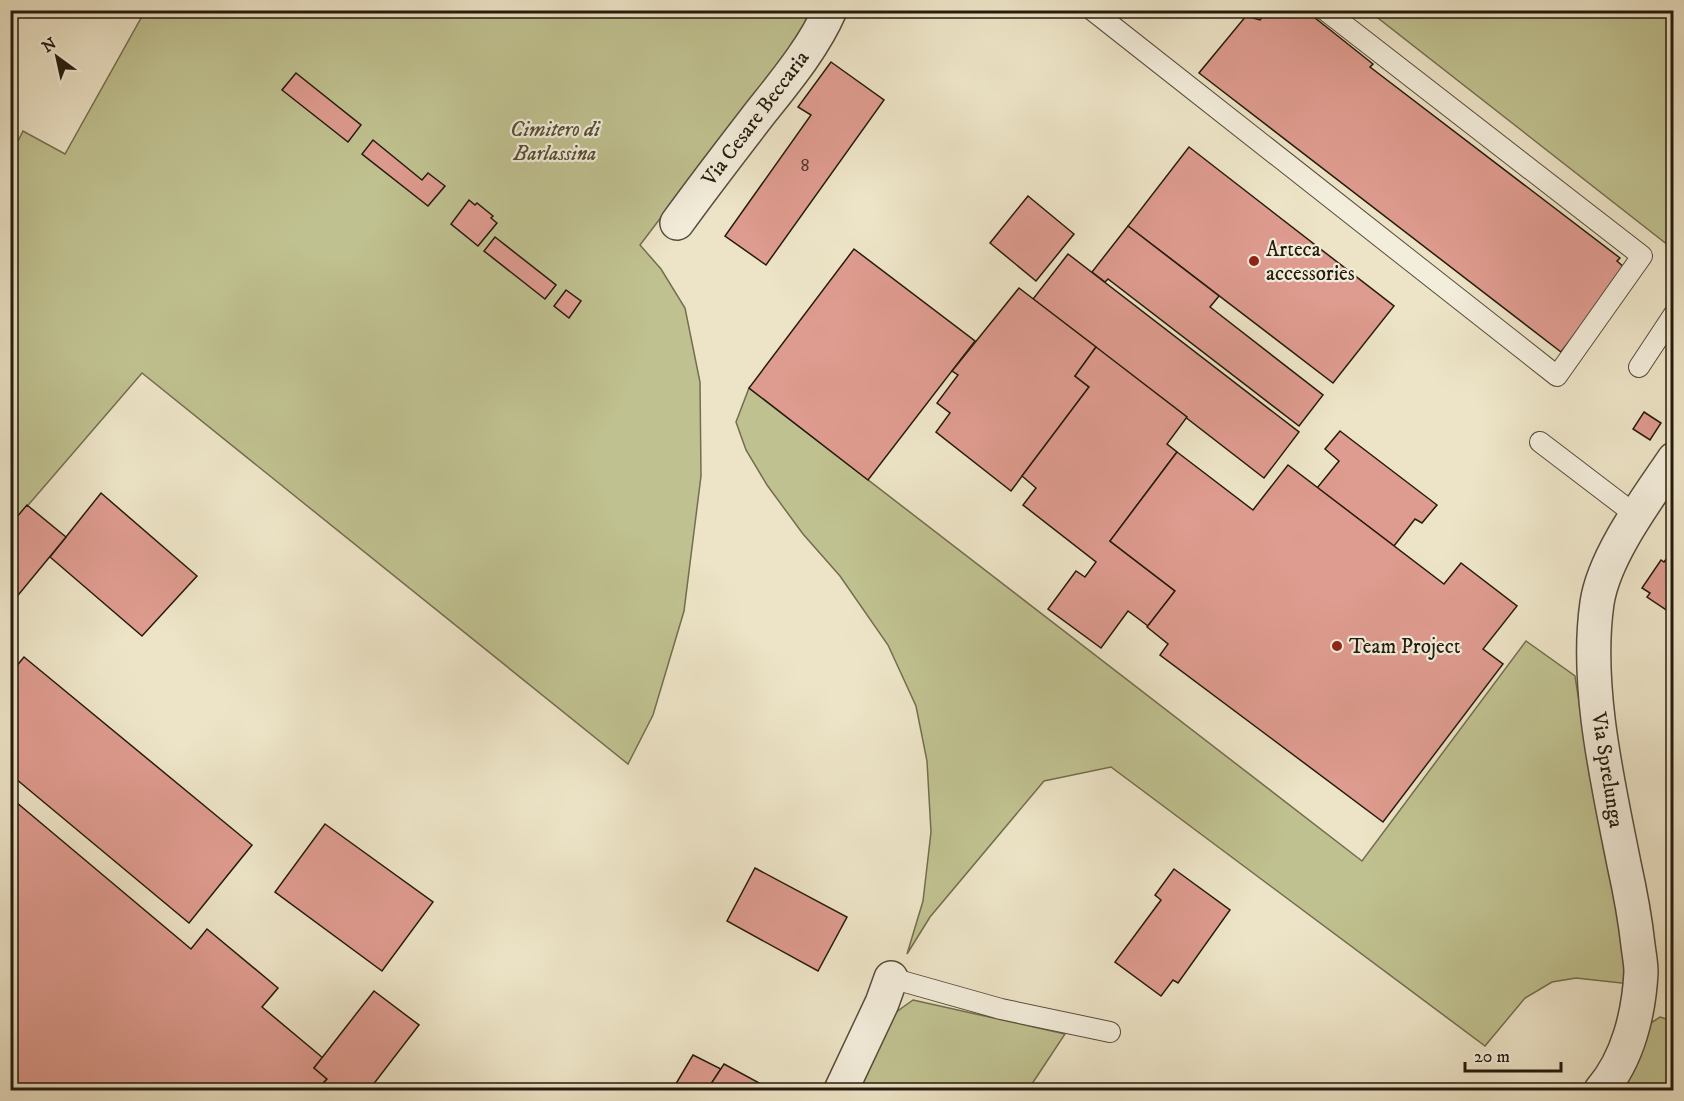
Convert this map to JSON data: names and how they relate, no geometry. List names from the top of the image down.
{
  "streets": {
    "street": ["Via Cesare Beccaria", "Via Sprelunga"]
  },
  "parks": ["Cimitero di Barlassina"],
  "places": ["Arteca accessories", "Team Project"],
  "house_numbers": ["8"],
  "scale_bar": "20 m",
  "north": "top left"
}
